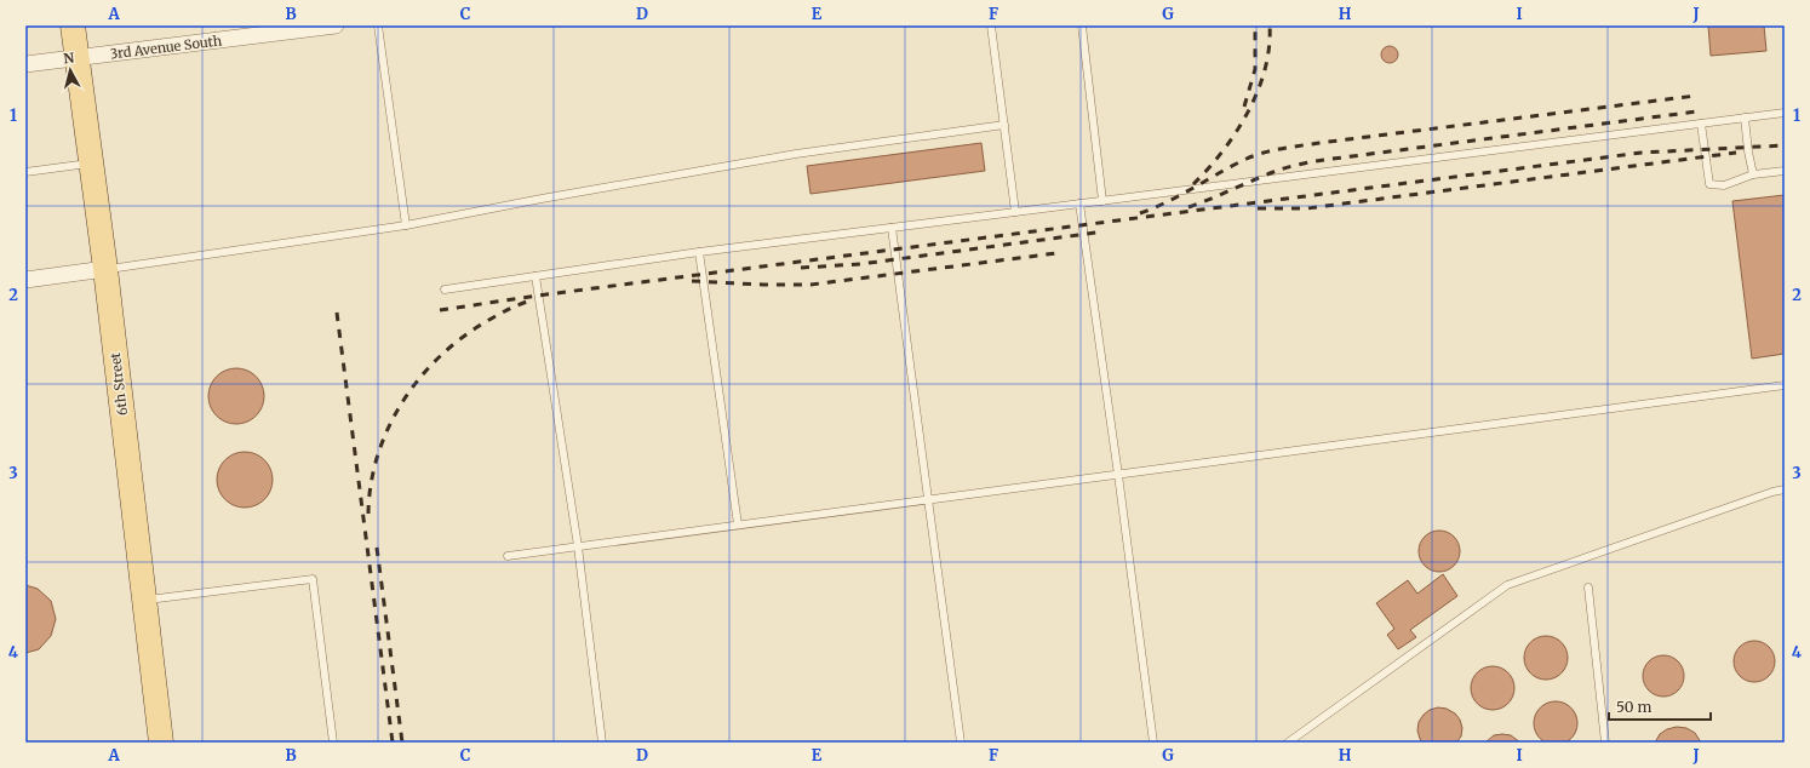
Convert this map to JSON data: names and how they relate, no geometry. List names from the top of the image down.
{
  "streets": {
    "main road": ["6th Street"],
    "street": ["3rd Avenue South"]
  },
  "crossings": [
    ["3rd Avenue South", "6th Street"]
  ],
  "scale_bar": "50 m",
  "north": "top",
  "grid": {
    "columns": [
      "A",
      "B",
      "C",
      "D",
      "E",
      "F",
      "G",
      "H",
      "I",
      "J"
    ],
    "rows": [
      "1",
      "2",
      "3",
      "4"
    ]
  }
}
